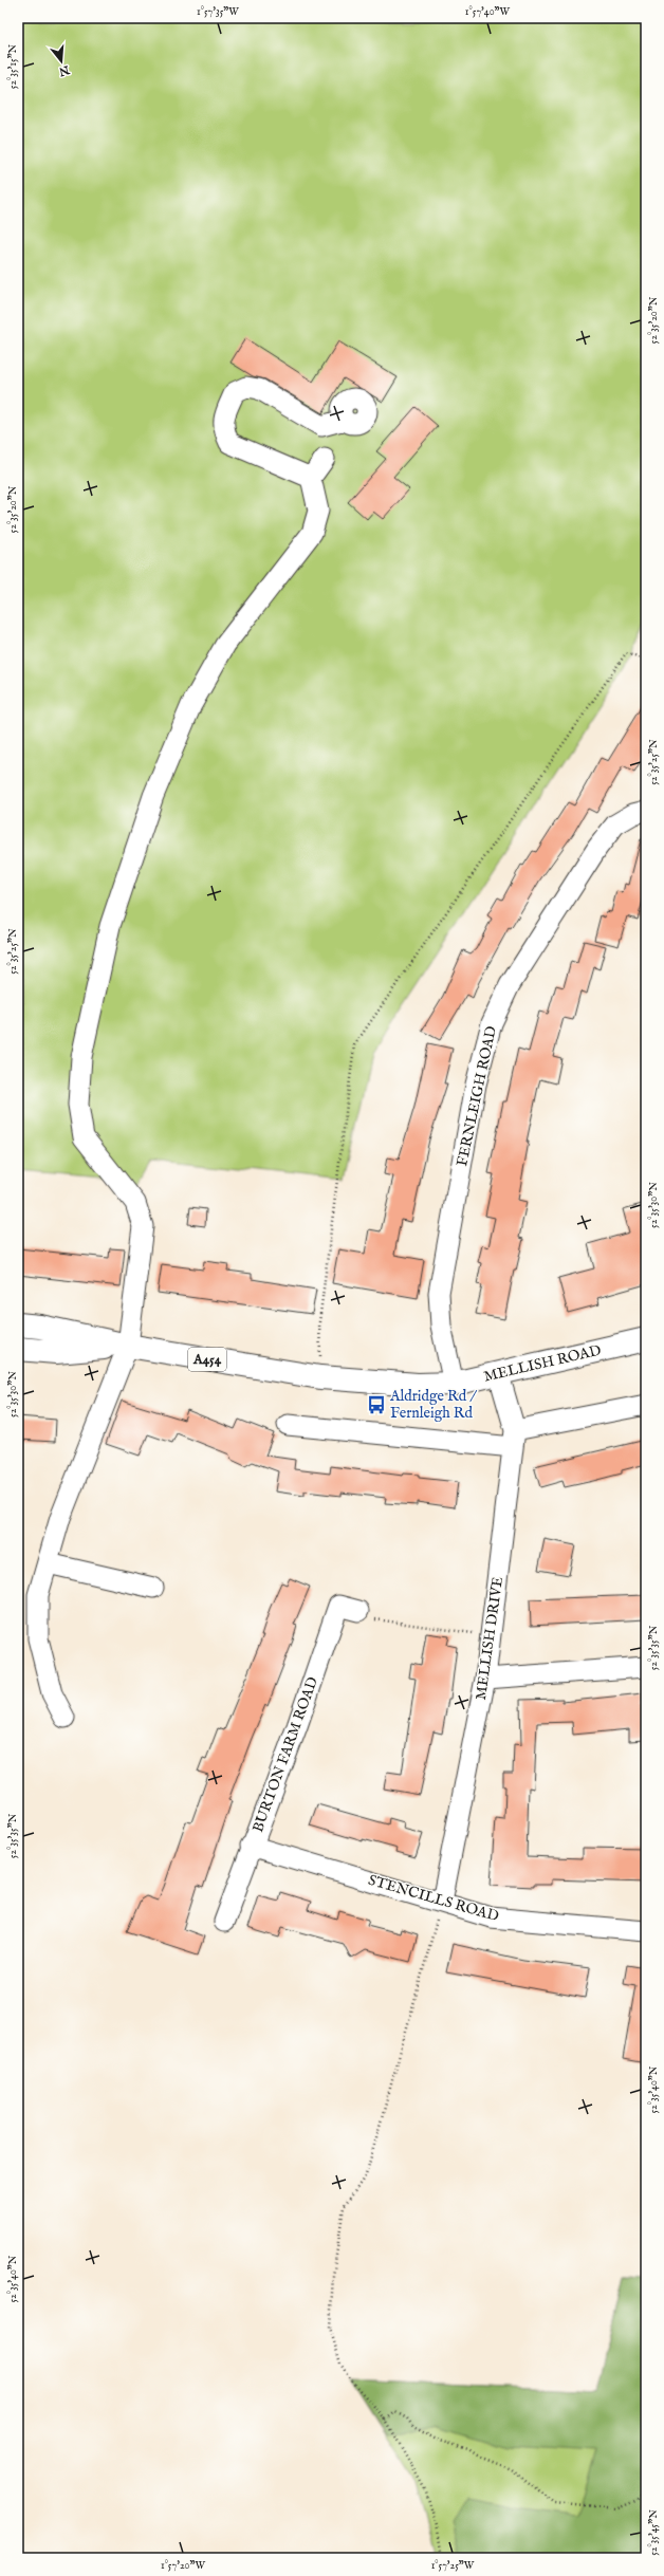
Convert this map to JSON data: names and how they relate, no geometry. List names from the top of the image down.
{
  "streets": {
    "main road": ["A454", "MELLISH ROAD"],
    "street": [
      "FERNLEIGH ROAD",
      "MELLISH DRIVE",
      "BURTON FARM ROAD",
      "STENCILLS ROAD"
    ]
  },
  "crossings": [
    ["FERNLEIGH ROAD", "MELLISH ROAD"],
    ["A454", "MELLISH ROAD"],
    ["MELLISH ROAD", "MELLISH DRIVE"],
    ["MELLISH DRIVE", "STENCILLS ROAD"],
    ["BURTON FARM ROAD", "STENCILLS ROAD"]
  ],
  "places": {
    "bus stop": ["Aldridge Rd / Fernleigh Rd"]
  },
  "north": "bottom",
  "coordinates": [
    "1°57'35\"W",
    "1°57'40\"W",
    "52°35'15\"N",
    "52°35'20\"N",
    "52°35'25\"N",
    "52°35'30\"N",
    "52°35'35\"N",
    "52°35'40\"N",
    "52°35'45\"N",
    "1°57'20\"W",
    "1°57'25\"W"
  ]
}
